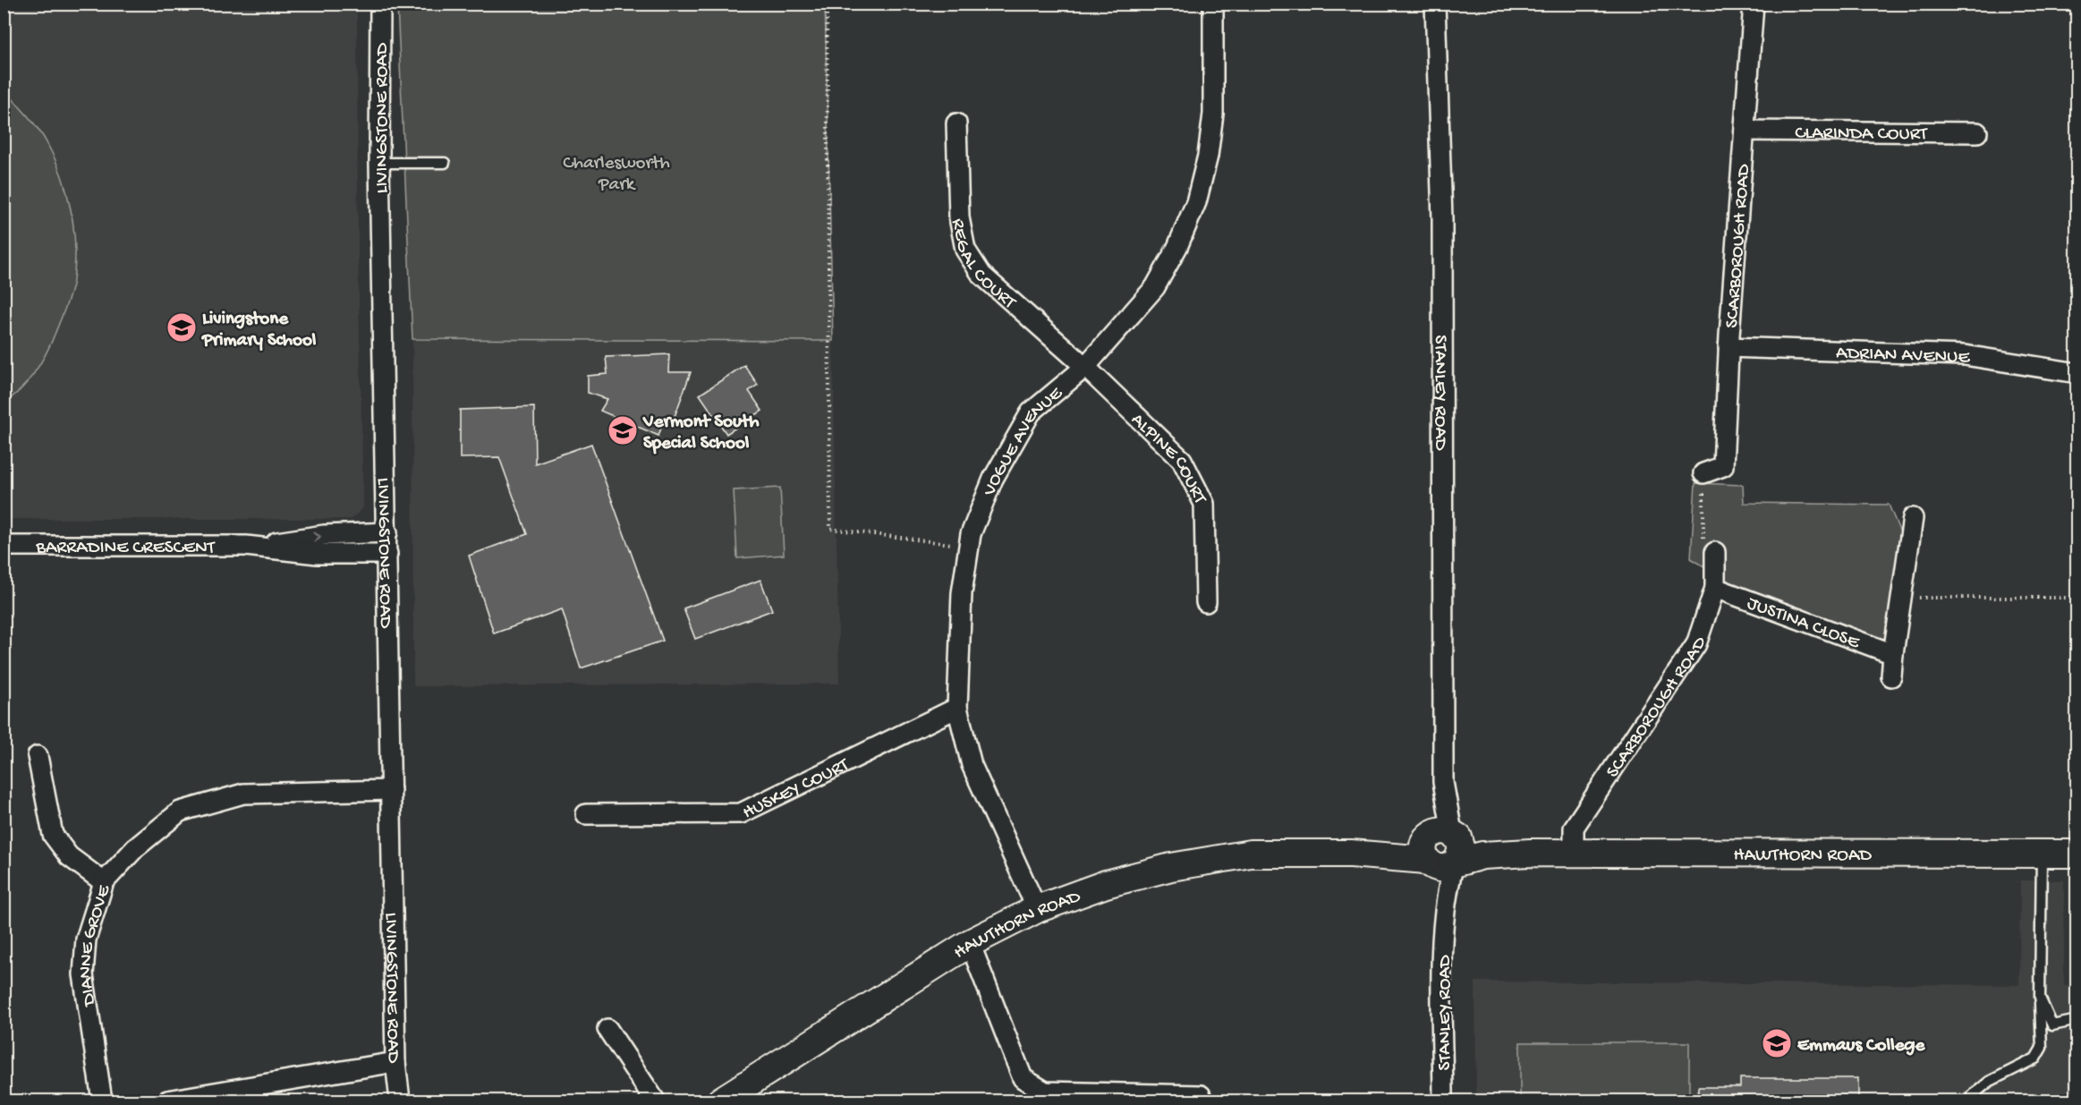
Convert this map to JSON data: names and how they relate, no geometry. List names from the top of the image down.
{
  "streets": {
    "main road": ["HAWTHORN ROAD"],
    "street": [
      "LIVINGSTONE ROAD",
      "CLARINDA COURT",
      "SCARBOROUGH ROAD",
      "REGAL COURT",
      "ADRIAN AVENUE",
      "STANLEY ROAD",
      "VOGUE AVENUE",
      "ALPINE COURT",
      "BARRADINE CRESCENT",
      "JUSTINA CLOSE",
      "HUSKEY COURT",
      "DIANNE GROVE"
    ]
  },
  "crossings": [
    ["LIVINGSTONE ROAD", "BARRADINE CRESCENT"],
    ["LIVINGSTONE ROAD", "DIANNE GROVE"],
    ["CLARINDA COURT", "SCARBOROUGH ROAD"],
    ["SCARBOROUGH ROAD", "ADRIAN AVENUE"],
    ["SCARBOROUGH ROAD", "JUSTINA CLOSE"],
    ["SCARBOROUGH ROAD", "HAWTHORN ROAD"],
    ["REGAL COURT", "VOGUE AVENUE"],
    ["REGAL COURT", "ALPINE COURT"],
    ["STANLEY ROAD", "HAWTHORN ROAD"],
    ["VOGUE AVENUE", "ALPINE COURT"],
    ["VOGUE AVENUE", "HUSKEY COURT"],
    ["VOGUE AVENUE", "HAWTHORN ROAD"]
  ],
  "parks": ["Charlesworth Park"],
  "places": {
    "school or university": ["Livingstone Primary School", "Vermont South Special School", "Emmaus College"]
  }
}
